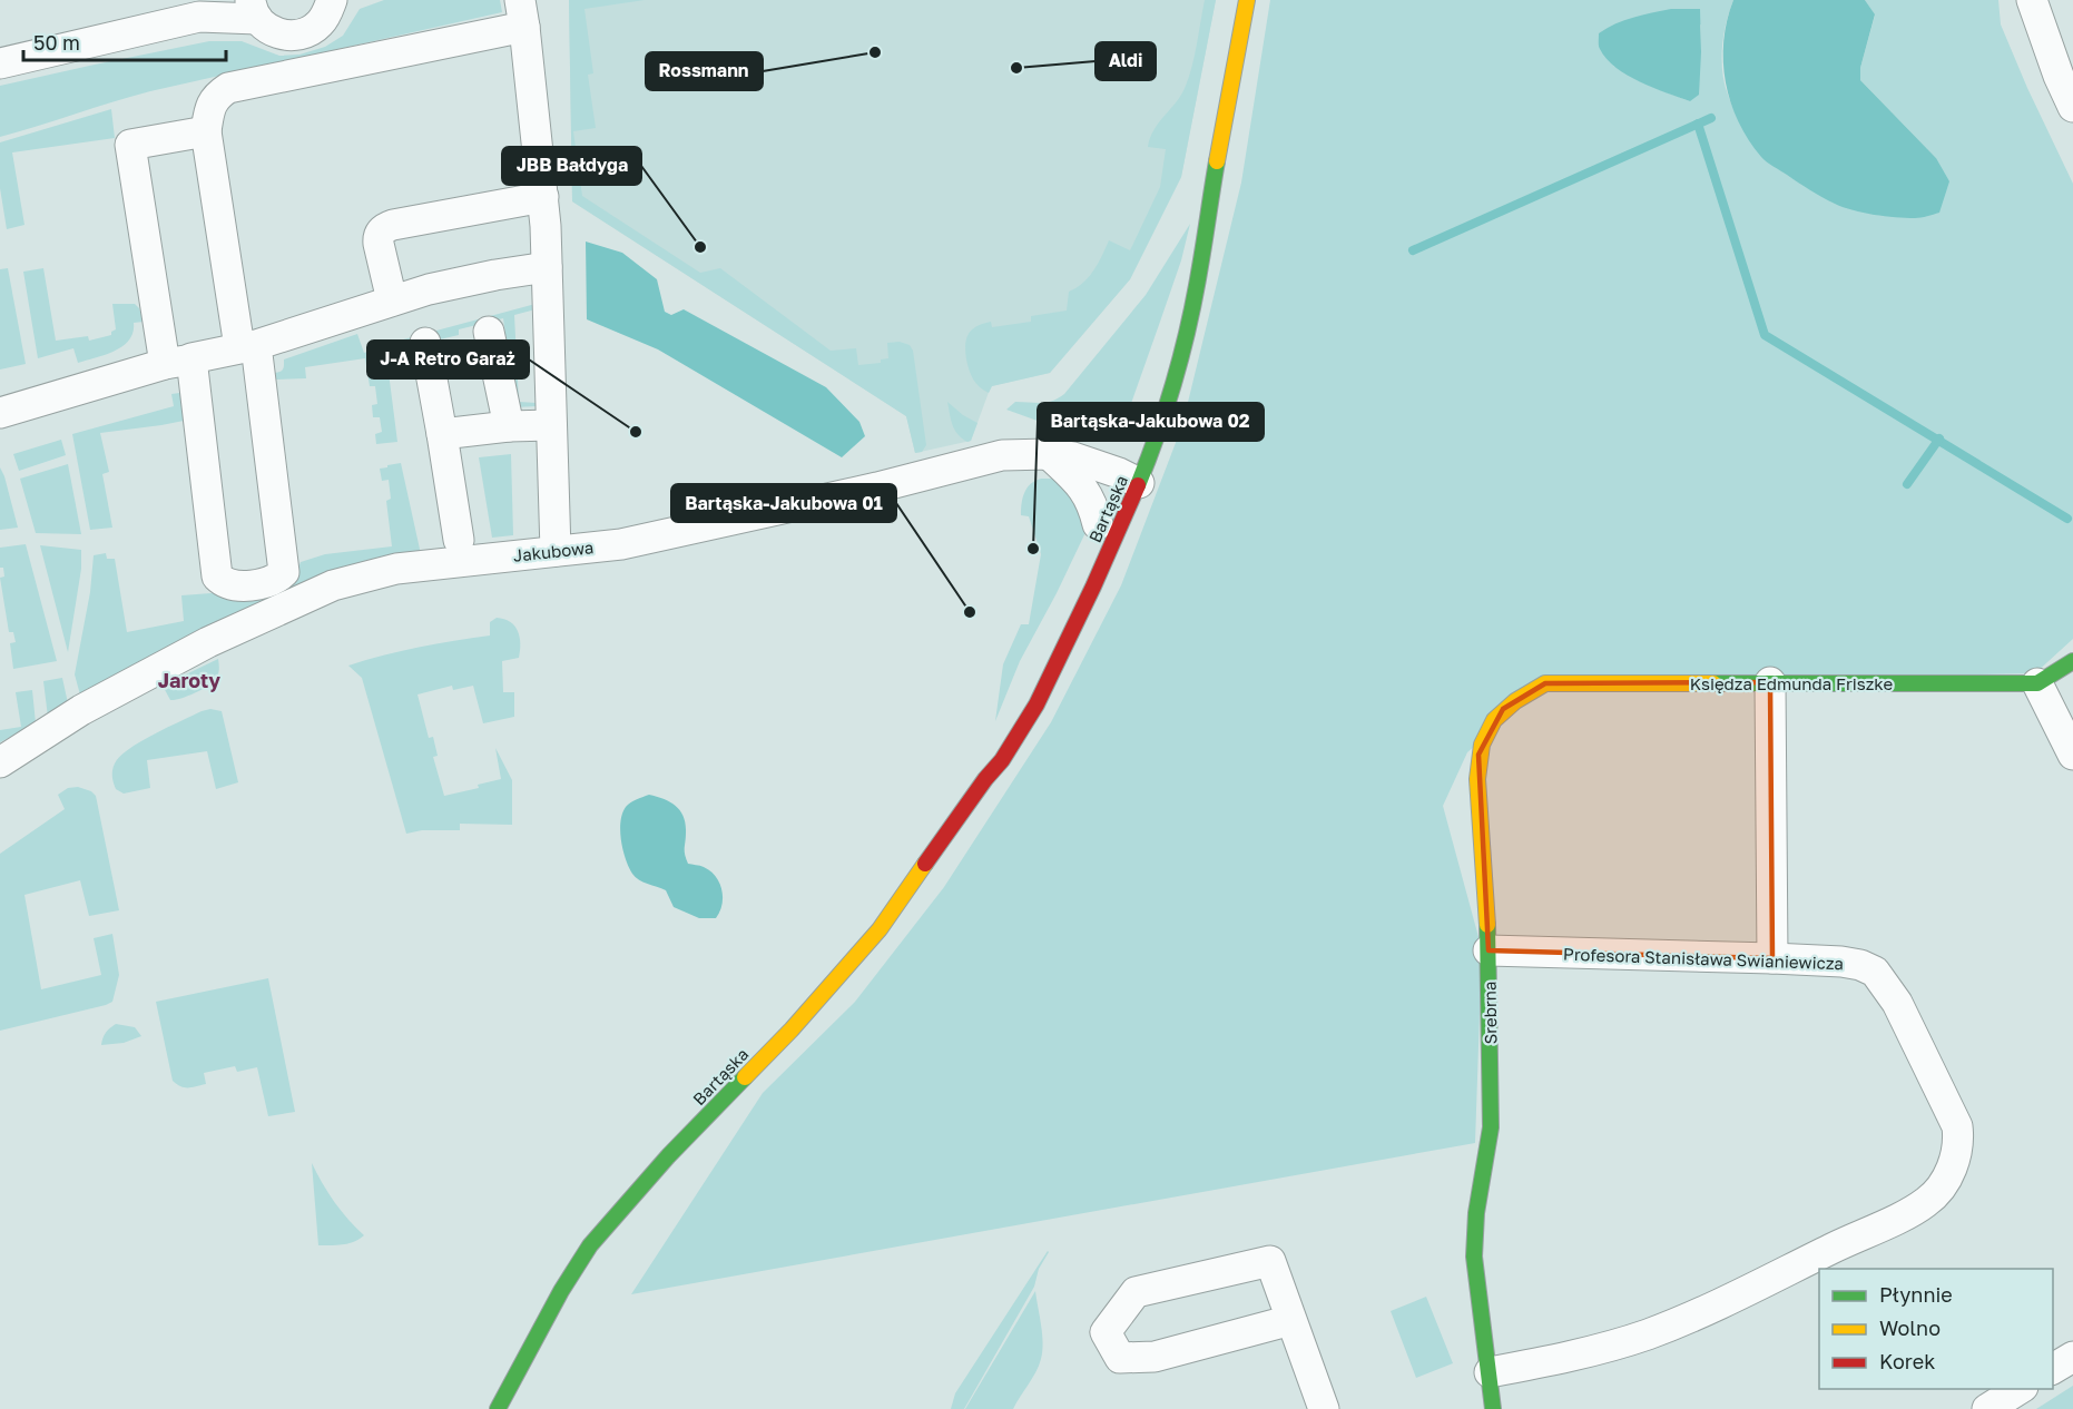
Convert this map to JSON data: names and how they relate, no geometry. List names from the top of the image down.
{
  "streets": {
    "street": [
      "Bartąska",
      "Jakubowa",
      "Księdza Edmunda Friszke",
      "Profesora Stanisława Swianiewicza",
      "Srebrna"
    ]
  },
  "crossings": [
    ["Bartąska", "Jakubowa"],
    ["Księdza Edmunda Friszke", "Srebrna"],
    ["Profesora Stanisława Swianiewicza", "Srebrna"]
  ],
  "districts": ["Jaroty"],
  "places": [
    "Rossmann",
    "Aldi",
    "JBB Bałdyga",
    "J-A Retro Garaż",
    "Bartąska-Jakubowa 02",
    "Bartąska-Jakubowa 01"
  ],
  "legend": ["Płynnie", "Wolno", "Korek"],
  "scale_bar": "50 m"
}
